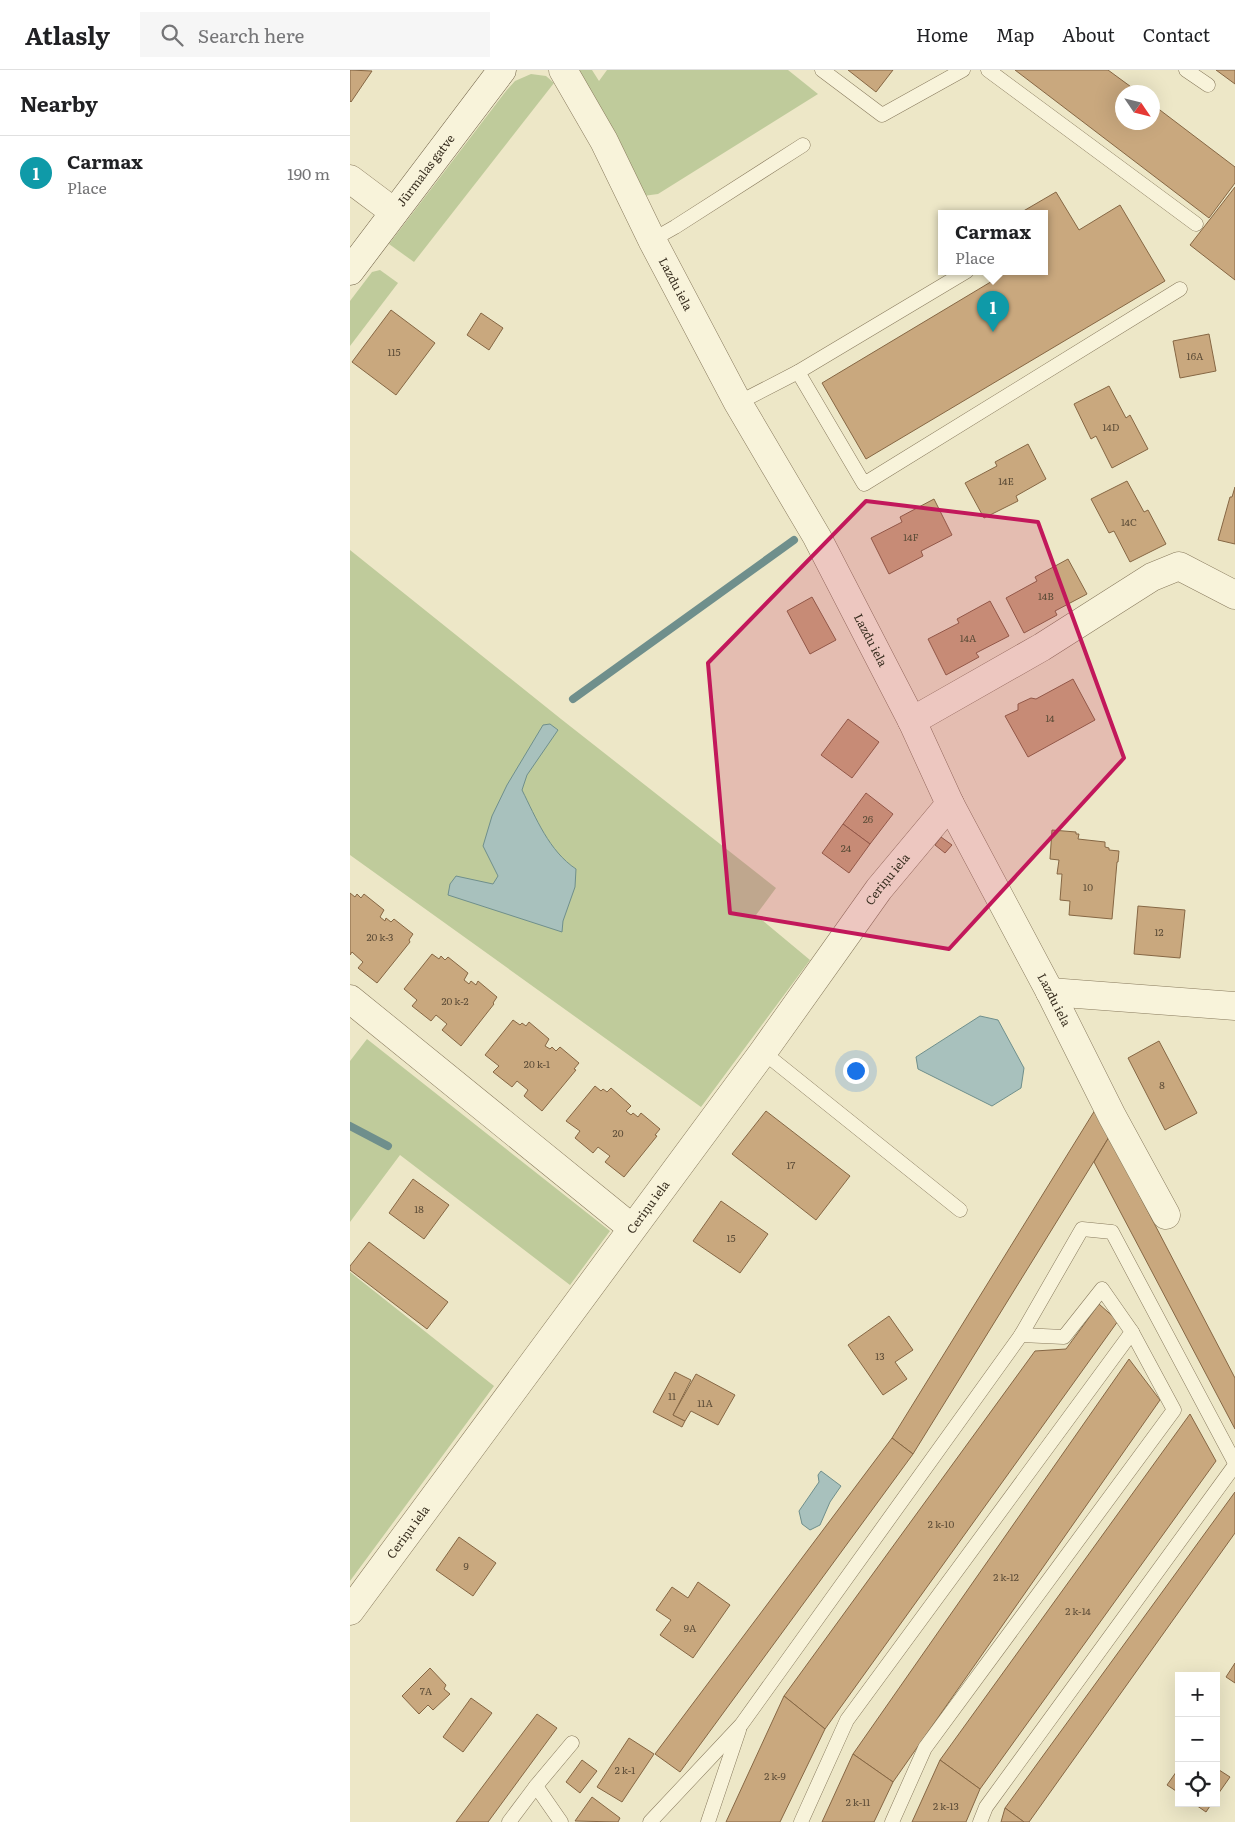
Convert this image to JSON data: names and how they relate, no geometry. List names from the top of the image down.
{
  "streets": {
    "street": ["Jūrmalas gatve", "Lazdu iela", "Ceriņu iela"]
  },
  "crossings": [
    ["Lazdu iela", "Ceriņu iela"]
  ],
  "house_numbers": [
    "115",
    "16A",
    "14D",
    "14E",
    "14C",
    "14F",
    "14B",
    "14A",
    "14",
    "26",
    "24",
    "10",
    "12",
    "20 k-3",
    "20 k-2",
    "20 k-1",
    "8",
    "20",
    "17",
    "18",
    "15",
    "13",
    "11",
    "11A",
    "2 k-10",
    "9",
    "2 k-12",
    "2 k-14",
    "9A",
    "7A",
    "2 k-1",
    "2 k-9",
    "2 k-11",
    "2 k-13"
  ],
  "north": "bottom right",
  "page": {
    "header": "Atlasly",
    "search": "Search here",
    "nav": [
      "Home",
      "Map",
      "About",
      "Contact"
    ],
    "heading": "Nearby",
    "list": [
      {
        "mark": "1",
        "name": "Carmax",
        "note": "Place",
        "value": "190 m"
      }
    ],
    "popup": ["Carmax", "Place"],
    "pins": "1",
    "map_buttons": ["+", "−"]
  }
}
